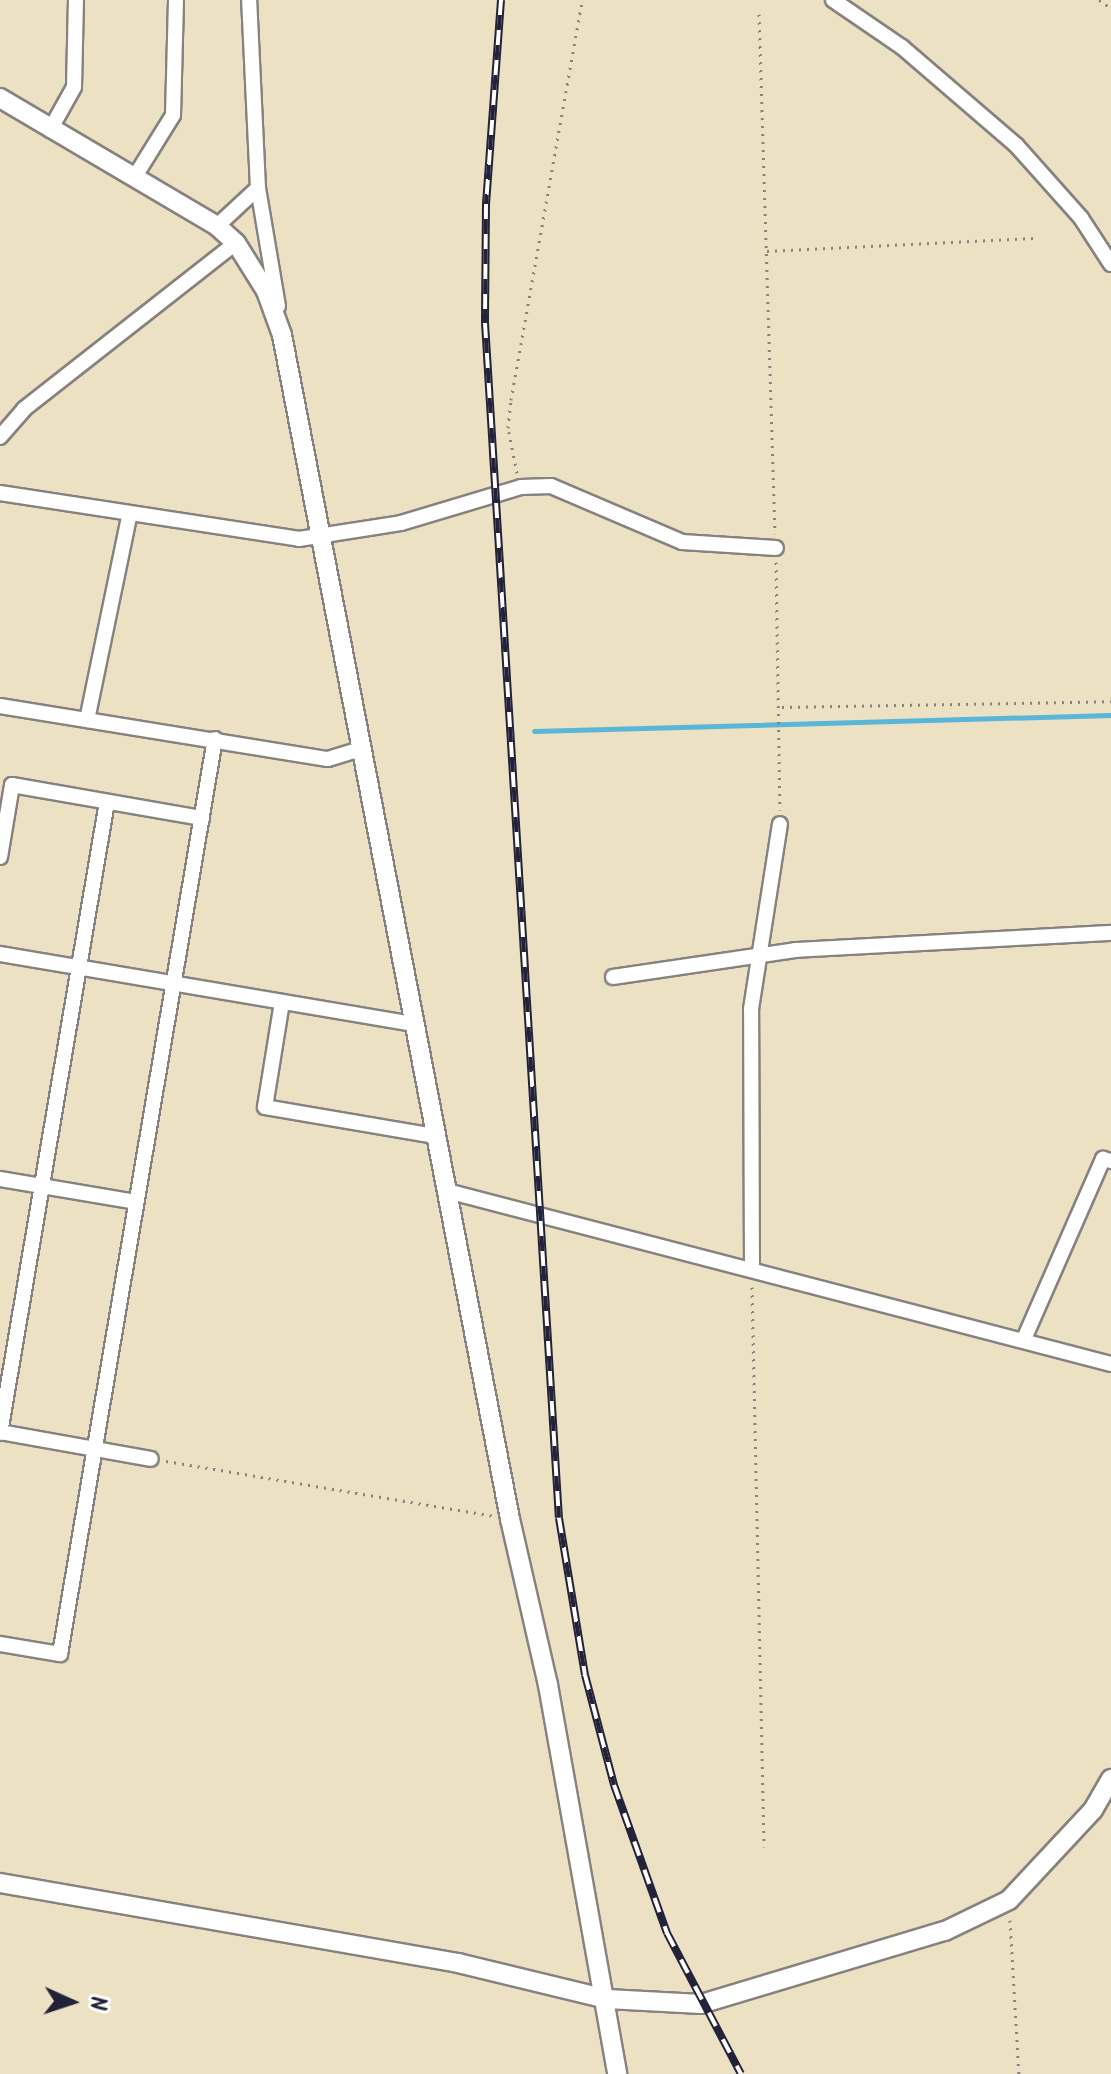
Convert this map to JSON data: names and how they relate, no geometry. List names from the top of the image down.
{
  "north": "right"
}
